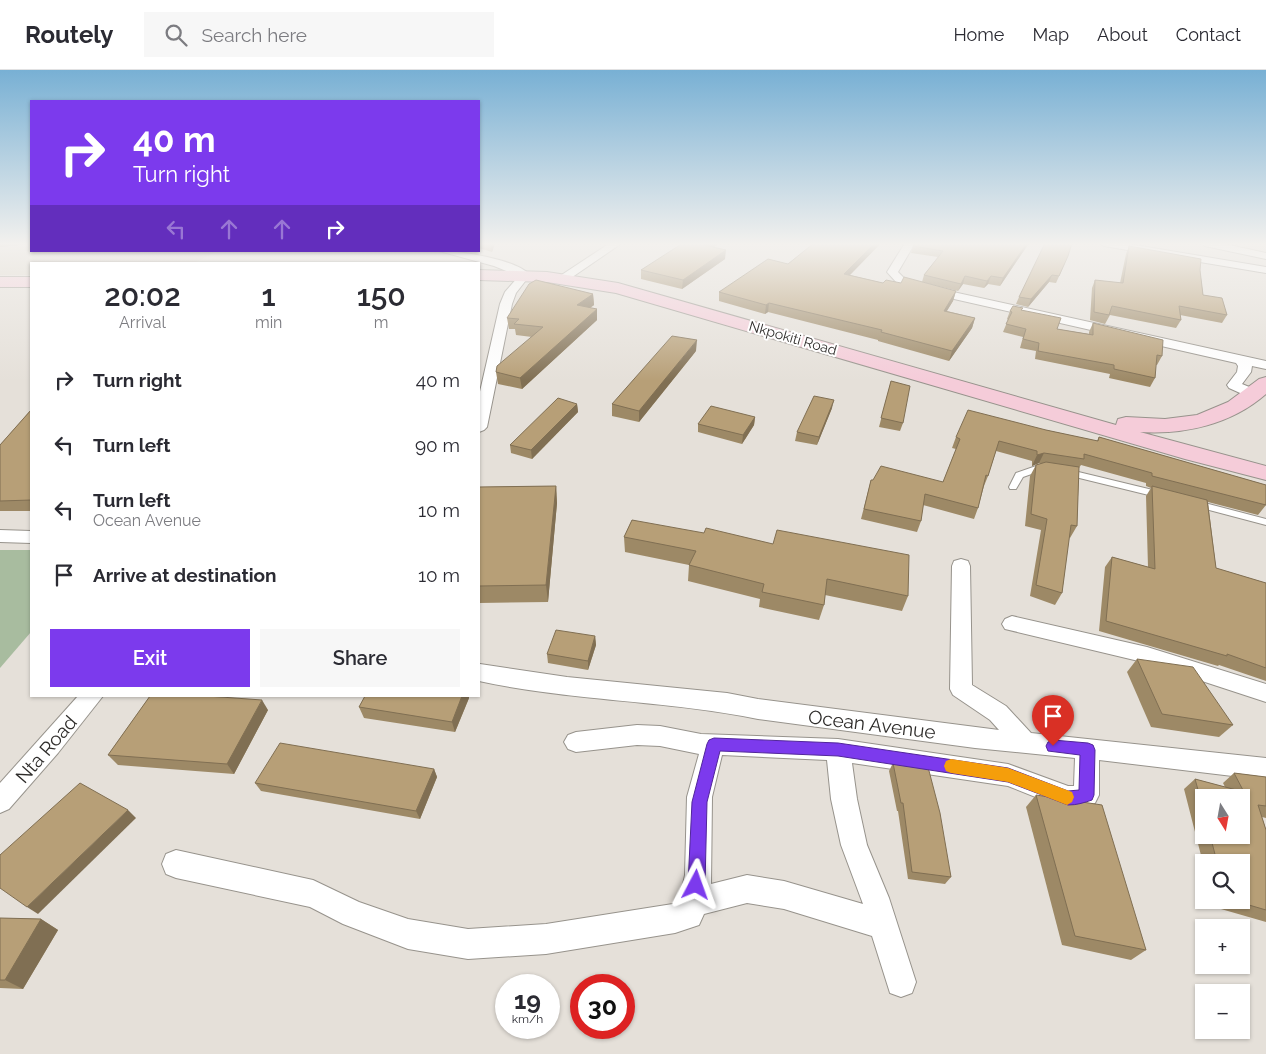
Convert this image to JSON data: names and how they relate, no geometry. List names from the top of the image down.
{
  "streets": {
    "main road": ["Nkpokiti Road"],
    "street": ["Ocean Avenue", "Nta Road"]
  },
  "north": "bottom",
  "page": {
    "header": "Routely",
    "search": "Search here",
    "nav": [
      "Home",
      "Map",
      "About",
      "Contact"
    ],
    "turn": ["40 m", "Turn right"],
    "eta": [
      "20:02",
      "Arrival",
      "1",
      "min",
      "150",
      "m"
    ],
    "list": [
      {
        "name": "Turn right",
        "value": "40 m"
      },
      {
        "name": "Turn left",
        "value": "90 m"
      },
      {
        "name": "Turn left",
        "note": "Ocean Avenue",
        "value": "10 m"
      },
      {
        "name": "Arrive at destination",
        "value": "10 m"
      }
    ],
    "buttons": ["Exit", "Share"],
    "map_buttons": ["+", "−"],
    "speed": "19 km/h",
    "limit": "30"
  }
}
